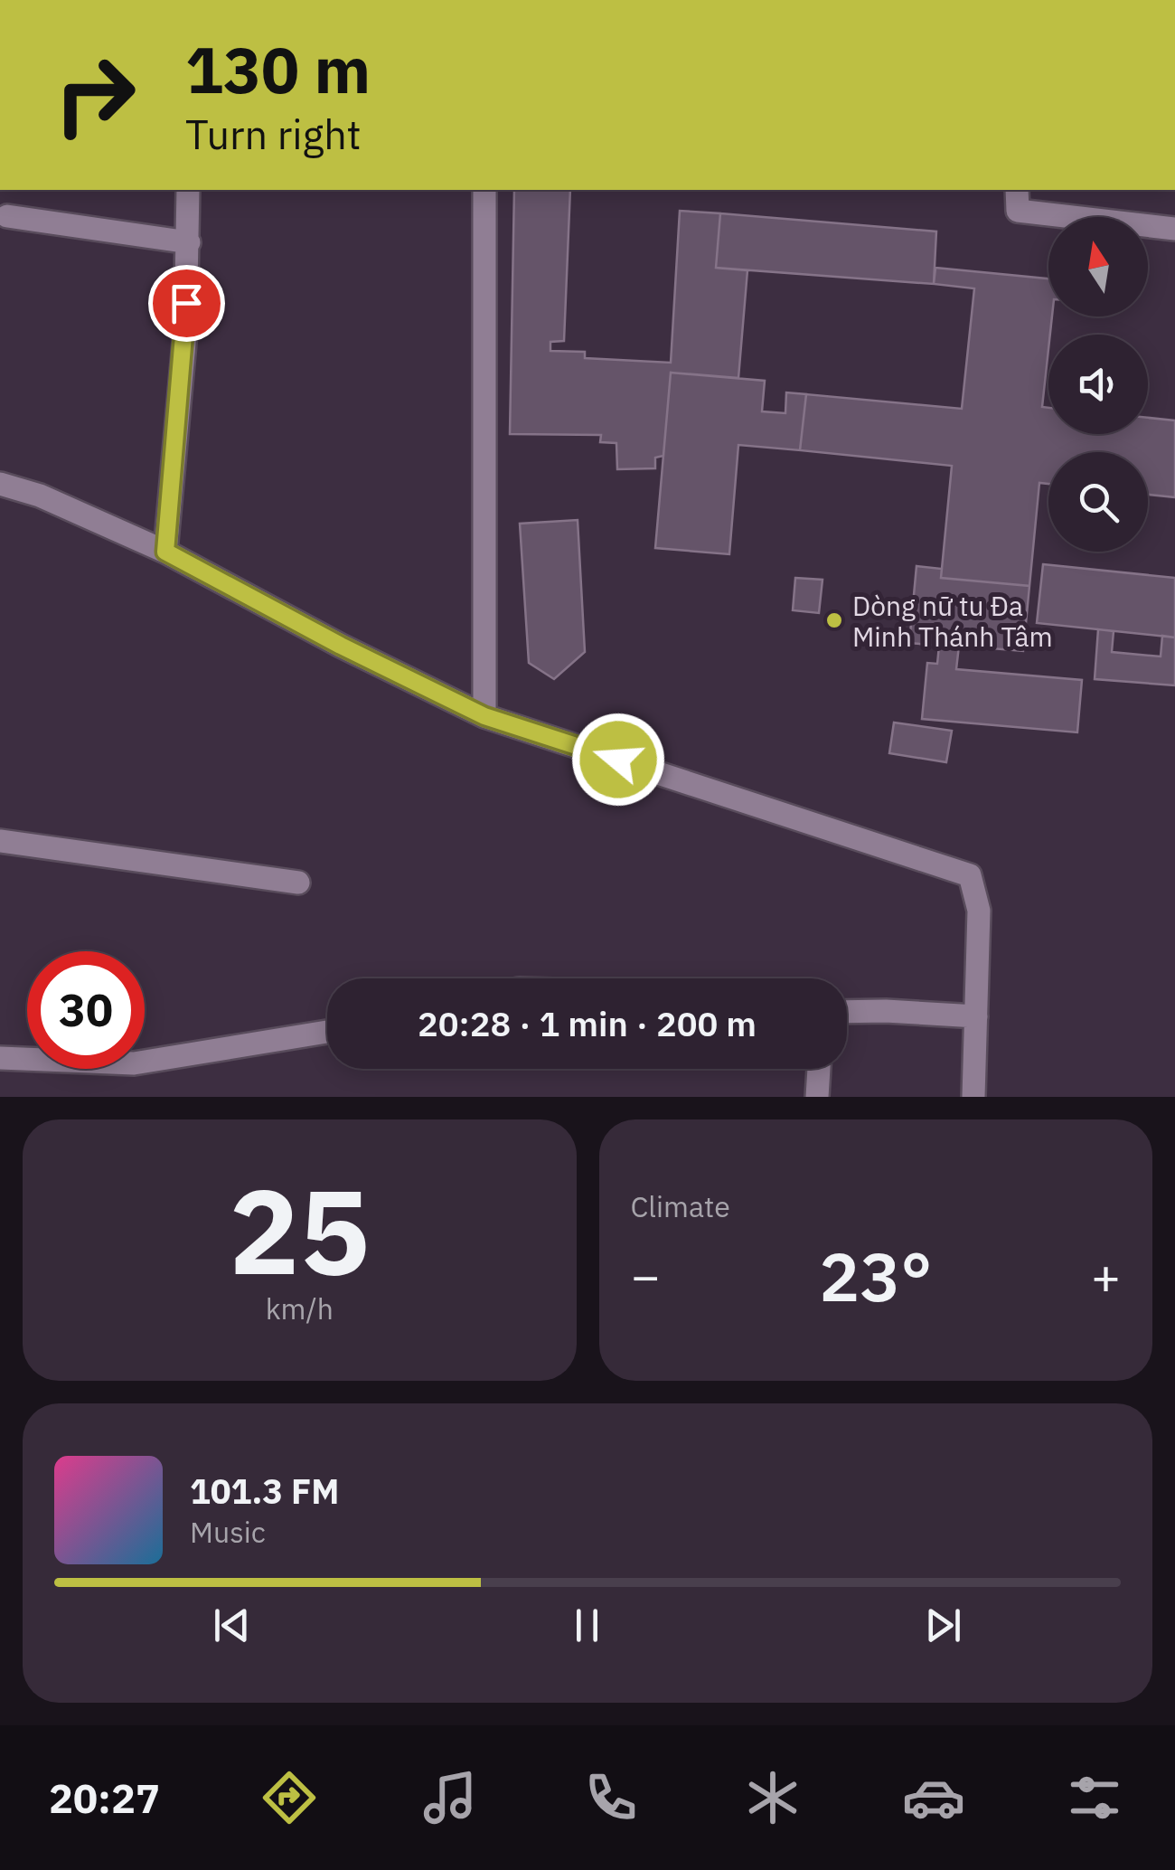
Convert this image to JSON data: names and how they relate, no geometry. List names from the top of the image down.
{
  "places": ["Dòng nữ tu Đa Minh Thánh Tâm"],
  "north": "top",
  "page": {
    "turn": ["130 m", "Turn right"],
    "limit": "30",
    "trip": "20:28 · 1 min · 200 m",
    "tile": [
      ["25", "km/h"],
      "Climate"
    ],
    "heat": ["−", "23°", "+"],
    "song": ["101.3 FM", "Music"],
    "tabs": "20:27"
  }
}
